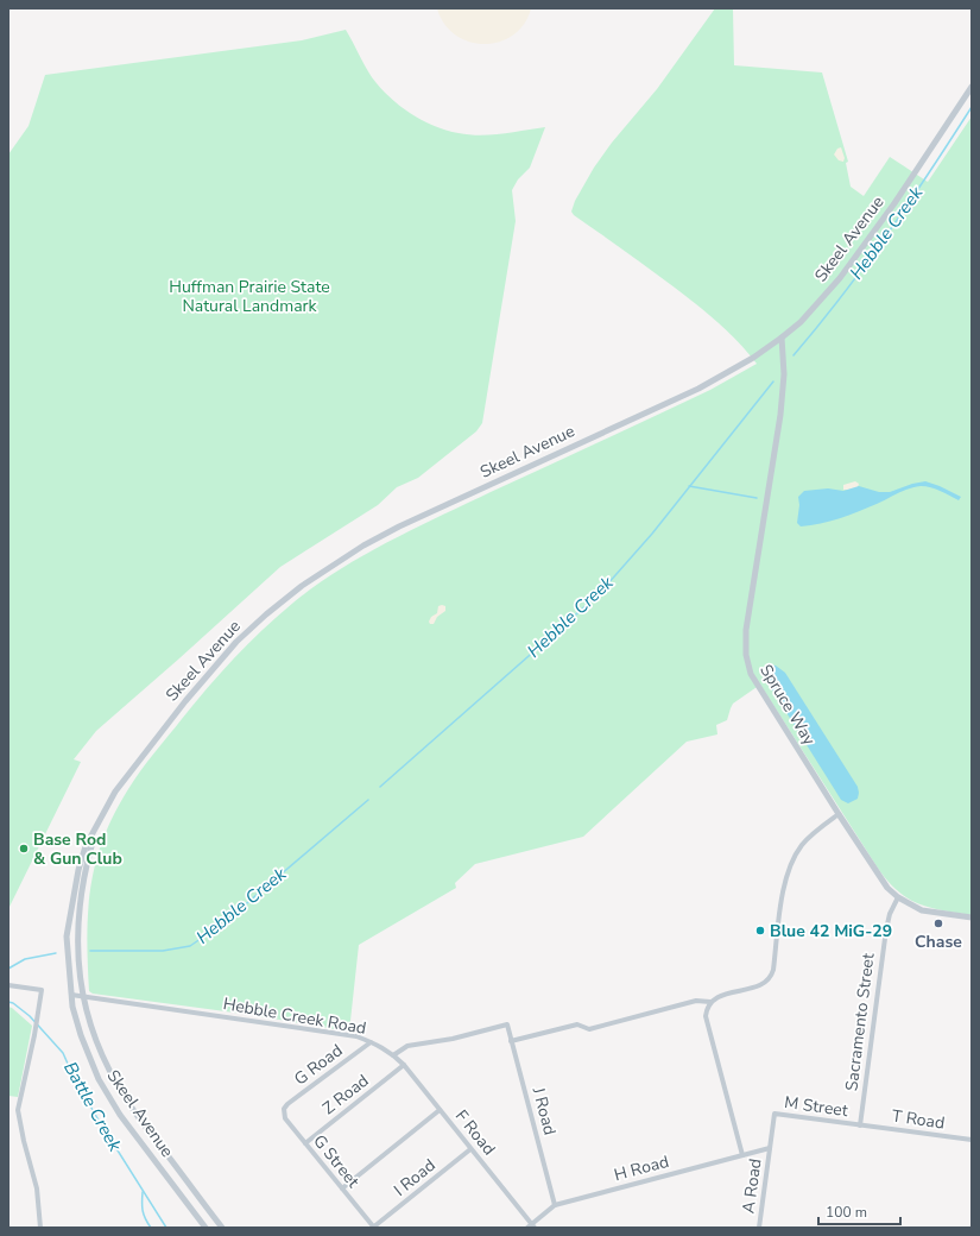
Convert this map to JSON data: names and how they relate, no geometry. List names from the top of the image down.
{
  "streets": {
    "street": [
      "Skeel Avenue",
      "Spruce Way",
      "Hebble Creek Road",
      "Sacramento Street",
      "G Road",
      "Z Road",
      "M Street",
      "J Road",
      "T Road",
      "F Road",
      "G Street",
      "H Road",
      "I Road",
      "A Road"
    ]
  },
  "crossings": [
    ["Skeel Avenue", "Spruce Way"],
    ["Skeel Avenue", "Hebble Creek Road"],
    ["Spruce Way", "Sacramento Street"],
    ["Hebble Creek Road", "G Road"],
    ["Hebble Creek Road", "J Road"],
    ["Hebble Creek Road", "F Road"],
    ["Sacramento Street", "M Street"],
    ["Sacramento Street", "T Road"],
    ["G Road", "G Street"],
    ["Z Road", "F Road"],
    ["Z Road", "G Street"],
    ["M Street", "T Road"],
    ["M Street", "H Road"],
    ["M Street", "A Road"],
    ["J Road", "F Road"],
    ["J Road", "H Road"],
    ["F Road", "H Road"],
    ["F Road", "I Road"],
    ["G Street", "I Road"],
    ["H Road", "A Road"]
  ],
  "water": ["Hebble Creek", "Battle Creek"],
  "parks": ["Huffman Prairie State Natural Landmark"],
  "places": ["Base Rod & Gun Club", "Chase", "Blue 42 MiG-29"],
  "scale_bar": "100 m"
}
